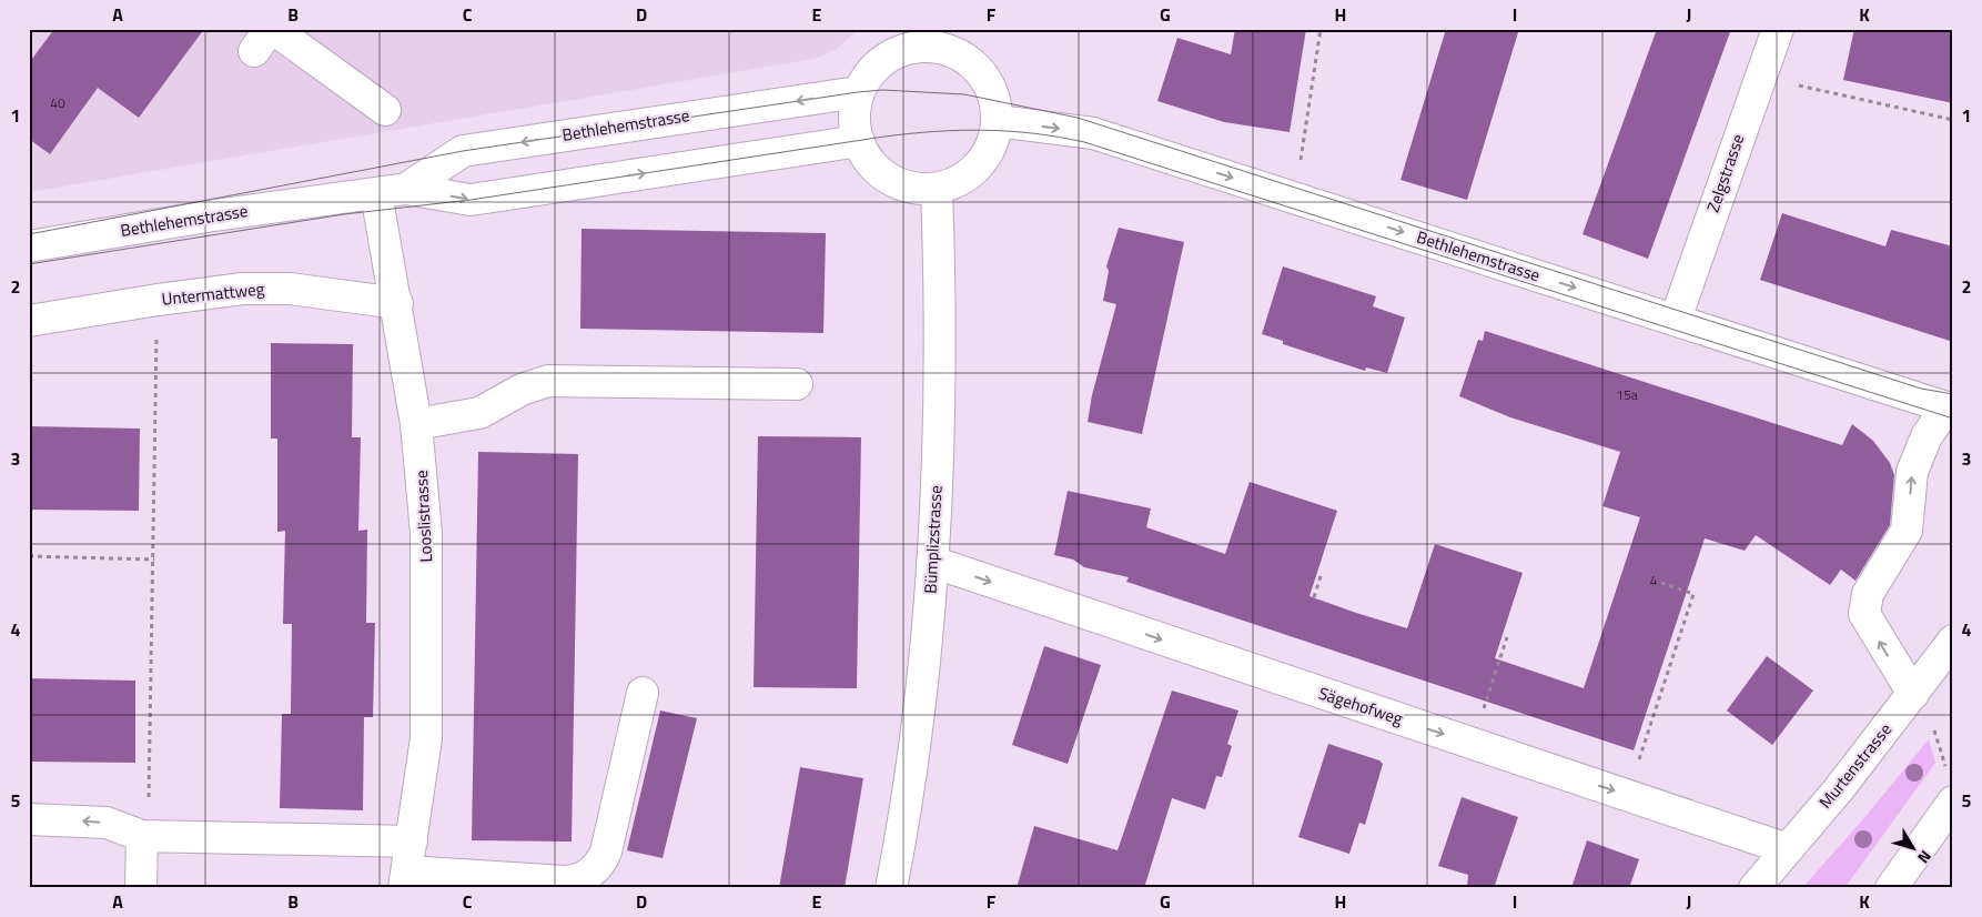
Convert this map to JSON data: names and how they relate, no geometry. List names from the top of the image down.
{
  "streets": {
    "street": [
      "Bethlehemstrasse",
      "Zelgstrasse",
      "Untermattweg",
      "Looslistrasse",
      "Bümplizstrasse",
      "Sägehofweg",
      "Murtenstrasse"
    ]
  },
  "crossings": [
    ["Bethlehemstrasse", "Zelgstrasse"],
    ["Bethlehemstrasse", "Looslistrasse"],
    ["Bethlehemstrasse", "Bümplizstrasse"],
    ["Untermattweg", "Looslistrasse"],
    ["Bümplizstrasse", "Sägehofweg"],
    ["Sägehofweg", "Murtenstrasse"]
  ],
  "one_way": ["Sägehofweg"],
  "house_numbers": ["40", "15a", "4"],
  "north": "bottom right",
  "grid": {
    "columns": [
      "A",
      "B",
      "C",
      "D",
      "E",
      "F",
      "G",
      "H",
      "I",
      "J",
      "K"
    ],
    "rows": [
      "1",
      "2",
      "3",
      "4",
      "5"
    ]
  }
}
